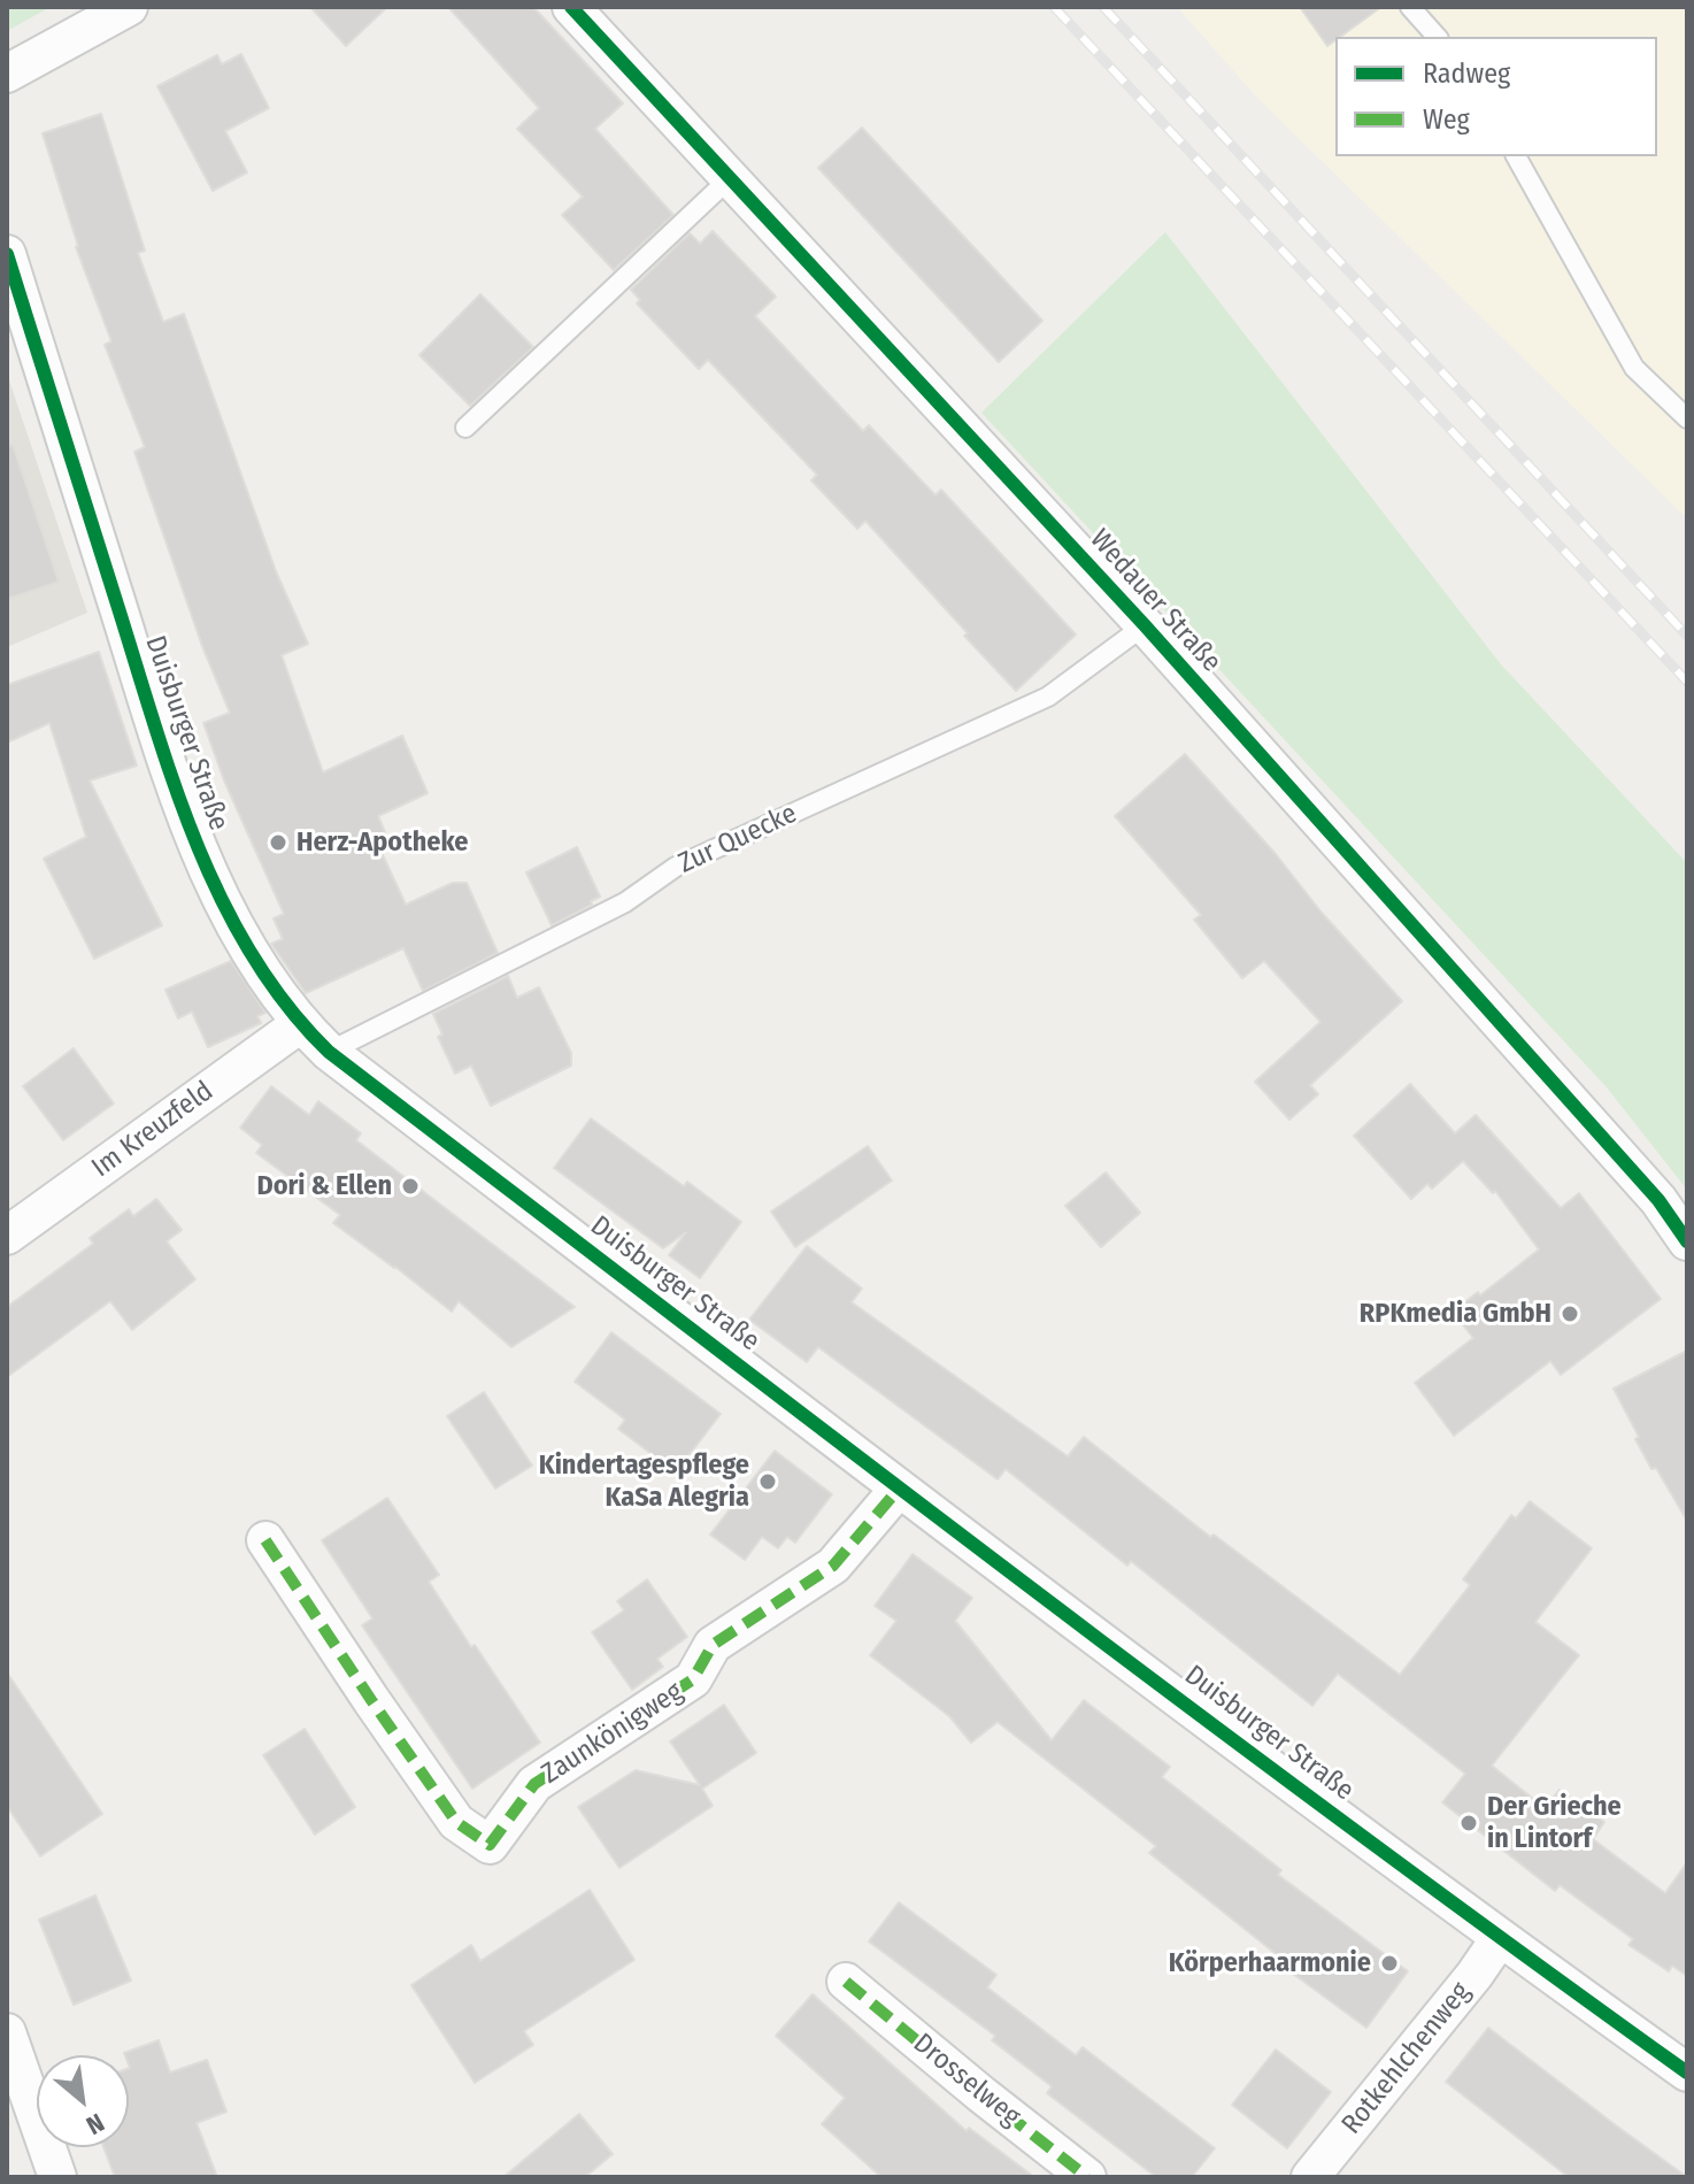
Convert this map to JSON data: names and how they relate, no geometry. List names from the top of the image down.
{
  "streets": {
    "street": [
      "Wedauer Straße",
      "Duisburger Straße",
      "Im Kreuzfeld",
      "Zaunkönigweg",
      "Rotkehlchenweg",
      "Drosselweg"
    ],
    "lane": ["Zur Quecke"]
  },
  "crossings": [
    ["Wedauer Straße", "Zur Quecke"],
    ["Duisburger Straße", "Zur Quecke"],
    ["Duisburger Straße", "Im Kreuzfeld"],
    ["Duisburger Straße", "Zaunkönigweg"],
    ["Duisburger Straße", "Rotkehlchenweg"]
  ],
  "places": [
    "Herz-Apotheke",
    "Dori & Ellen",
    "RPKmedia GmbH",
    "Kindertagespflege KaSa Alegria",
    "Der Grieche in Lintorf",
    "Körperhaarmonie"
  ],
  "legend": ["Radweg", "Weg"],
  "north": "bottom right"
}
